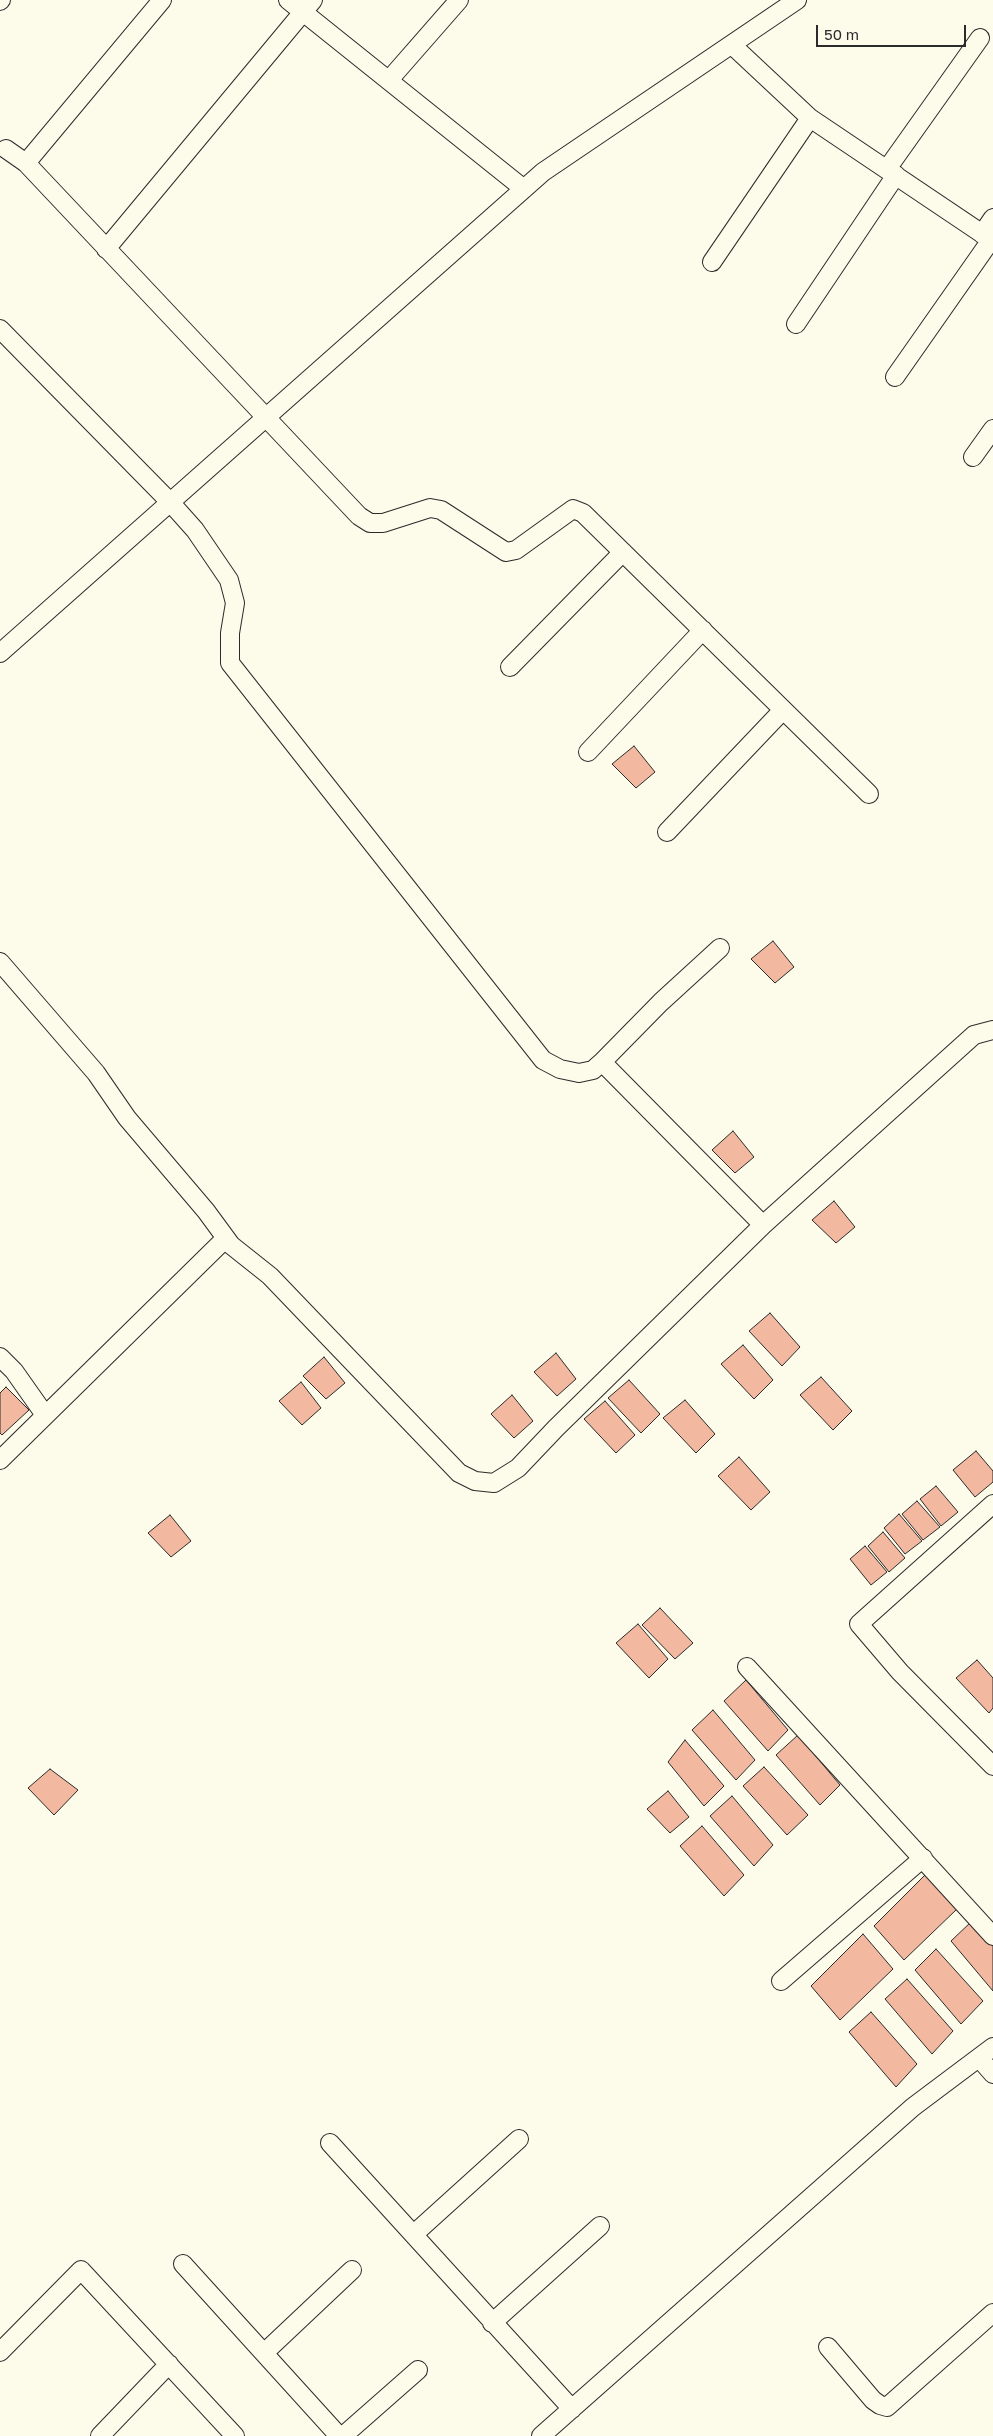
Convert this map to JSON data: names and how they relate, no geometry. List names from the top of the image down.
{
  "scale_bar": "50 m"
}
